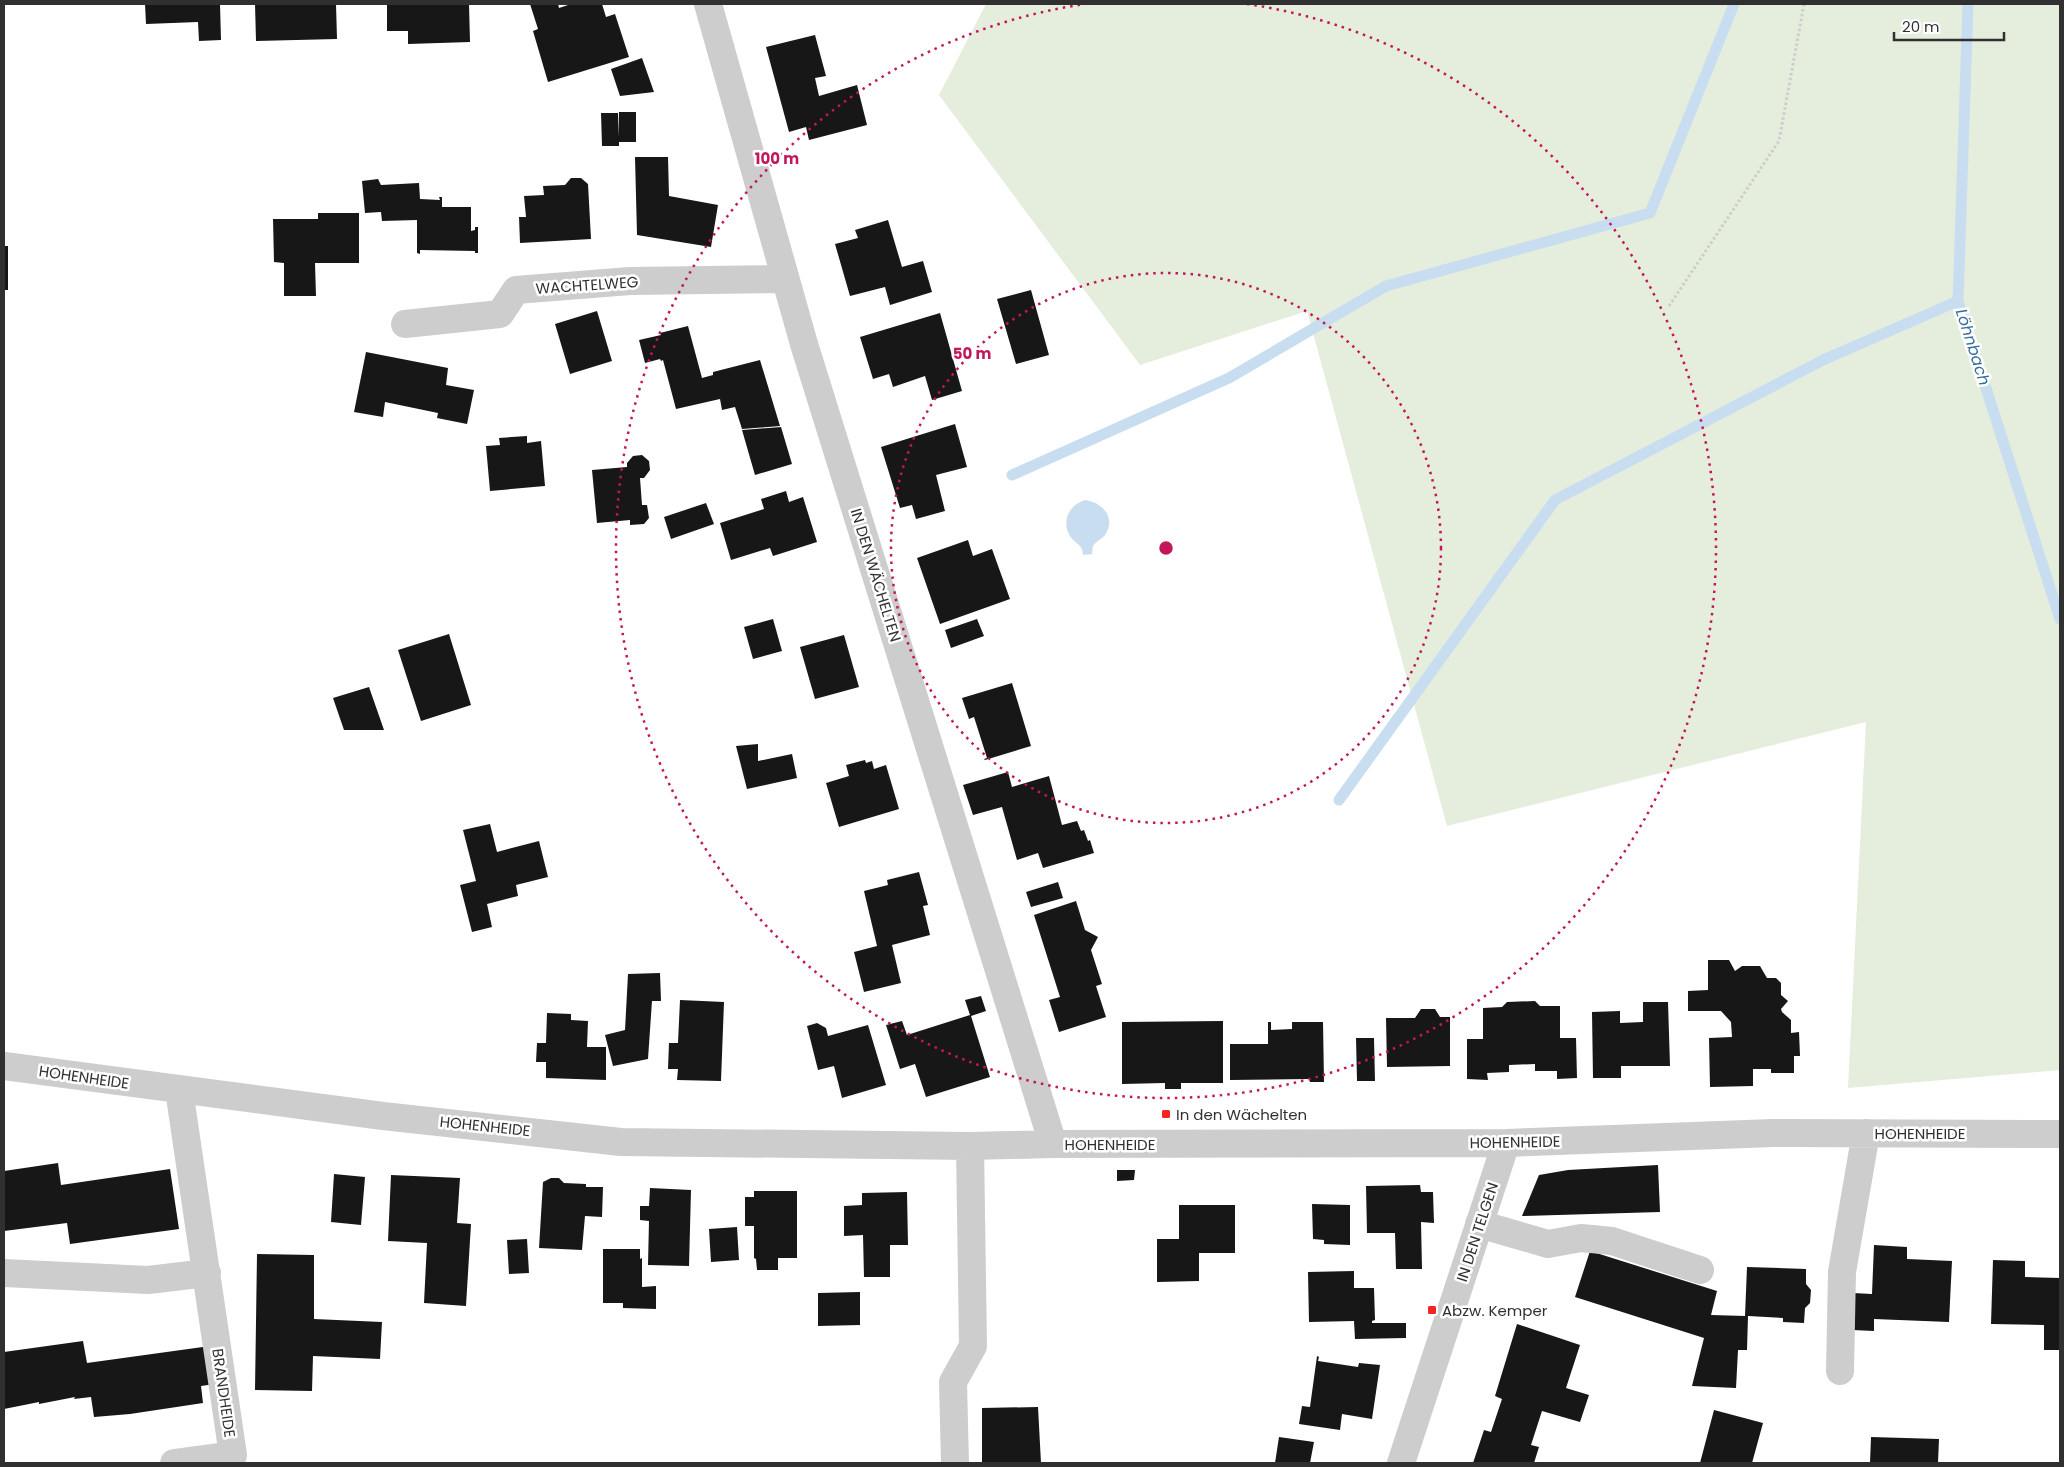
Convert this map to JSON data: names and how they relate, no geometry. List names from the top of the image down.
{
  "streets": {
    "street": [
      "WACHTELWEG",
      "IN DEN WÄCHELTEN",
      "HOHENHEIDE",
      "IN DEN TELGEN",
      "BRANDHEIDE"
    ]
  },
  "crossings": [
    ["WACHTELWEG", "IN DEN WÄCHELTEN"],
    ["IN DEN WÄCHELTEN", "HOHENHEIDE"],
    ["HOHENHEIDE", "IN DEN TELGEN"],
    ["HOHENHEIDE", "BRANDHEIDE"]
  ],
  "water": ["Löhnbach"],
  "places": {
    "transit": ["In den Wächelten", "Abzw. Kemper"]
  },
  "scale_bar": "20 m",
  "rings": ["100 m", "50 m"]
}
